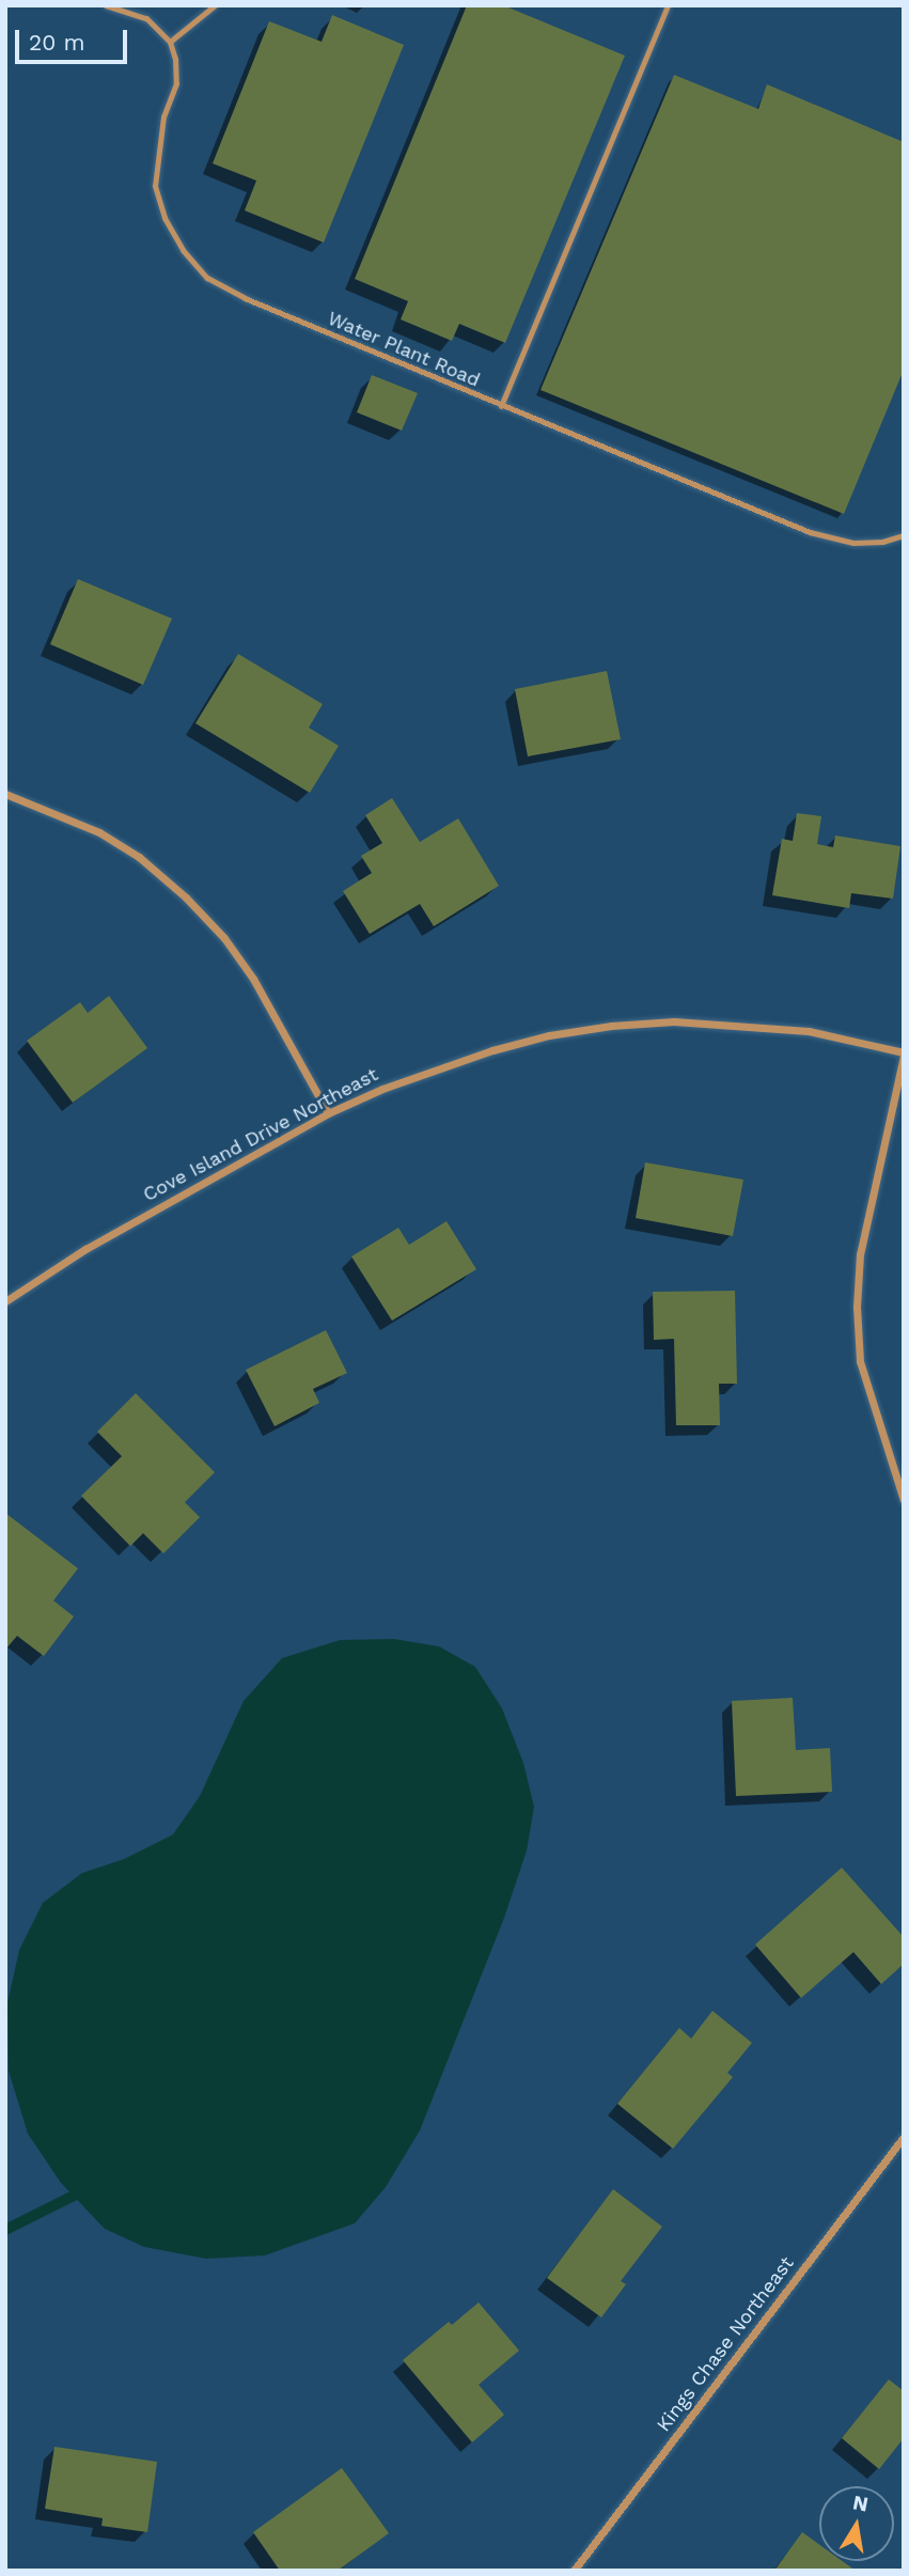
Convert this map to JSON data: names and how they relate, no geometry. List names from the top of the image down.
{
  "streets": {
    "street": ["Cove Island Drive Northeast", "Kings Chase Northeast"],
    "lane": ["Water Plant Road"]
  },
  "scale_bar": "20 m",
  "north": "top"
}
